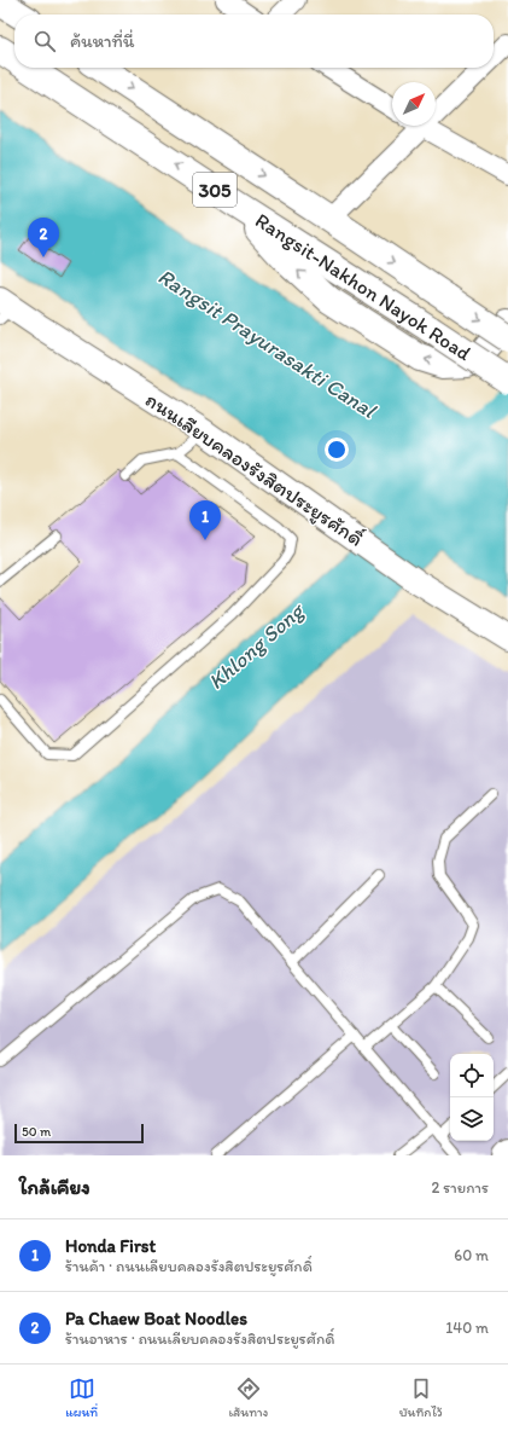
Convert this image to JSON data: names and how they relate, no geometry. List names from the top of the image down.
{
  "streets": {
    "main road": ["305", "Rangsit-Nakhon Nayok Road"],
    "street": ["ถนนเลียบคลองรังสิตประยูรศักดิ์"]
  },
  "water": ["Rangsit Prayurasakti Canal", "Khlong Song"],
  "scale_bar": "50 m",
  "north": "top right",
  "page": {
    "search": "ค้นหาที่นี่",
    "pins": ["2", "1"],
    "scale": "50 m",
    "heading": ["ใกล้เคียง", "2 รายการ"],
    "list": [
      {
        "mark": "1",
        "name": "Honda First",
        "note": "ร้านค้า · ถนนเลียบคลองรังสิตประยูรศักดิ์",
        "value": "60 m"
      },
      {
        "mark": "2",
        "name": "Pa Chaew Boat Noodles",
        "note": "ร้านอาหาร · ถนนเลียบคลองรังสิตประยูรศักดิ์",
        "value": "140 m"
      }
    ],
    "nav": ["แผนที่", "เส้นทาง", "บันทึกไว้"]
  }
}
